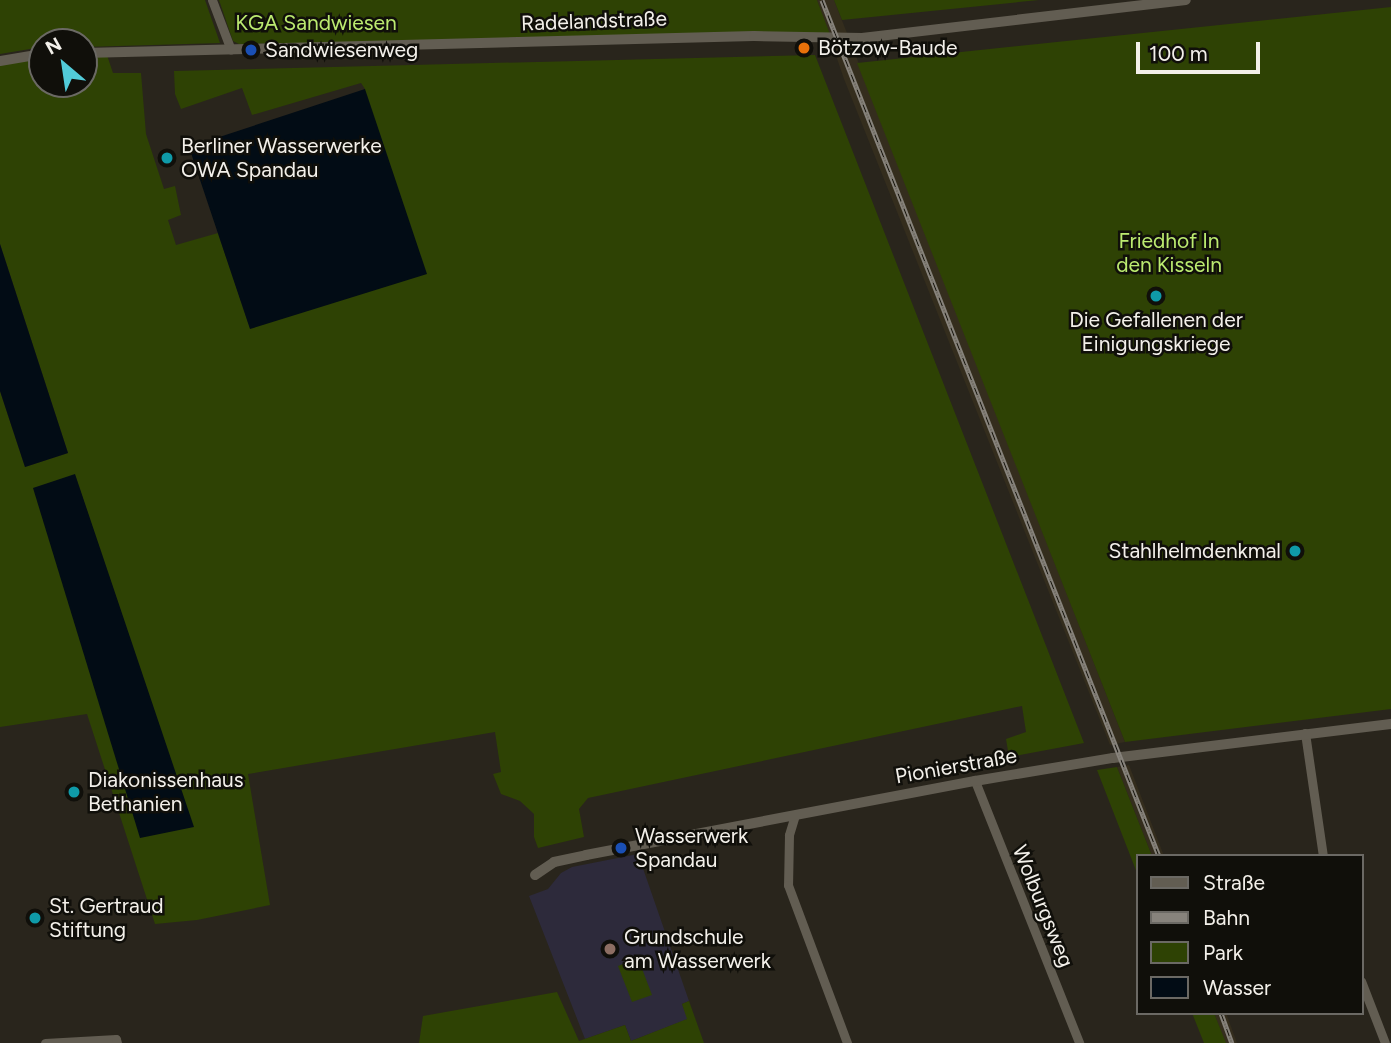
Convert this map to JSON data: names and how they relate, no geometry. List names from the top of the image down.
{
  "streets": {
    "street": ["Radelandstraße", "Pionierstraße", "Wolburgsweg"]
  },
  "crossings": [
    ["Pionierstraße", "Wolburgsweg"]
  ],
  "parks": ["KGA Sandwiesen", "Friedhof In den Kisseln"],
  "places": [
    "Bötzow-Baude",
    "Sandwiesenweg",
    "Berliner Wasserwerke OWA Spandau",
    "Die Gefallenen der Einigungskriege",
    "Stahlhelmdenkmal",
    "Diakonissenhaus Bethanien",
    "Wasserwerk Spandau",
    "St. Gertraud Stiftung",
    "Grundschule am Wasserwerk"
  ],
  "legend": [
    "Straße",
    "Bahn",
    "Park",
    "Wasser"
  ],
  "scale_bar": "100 m",
  "north": "top left"
}
